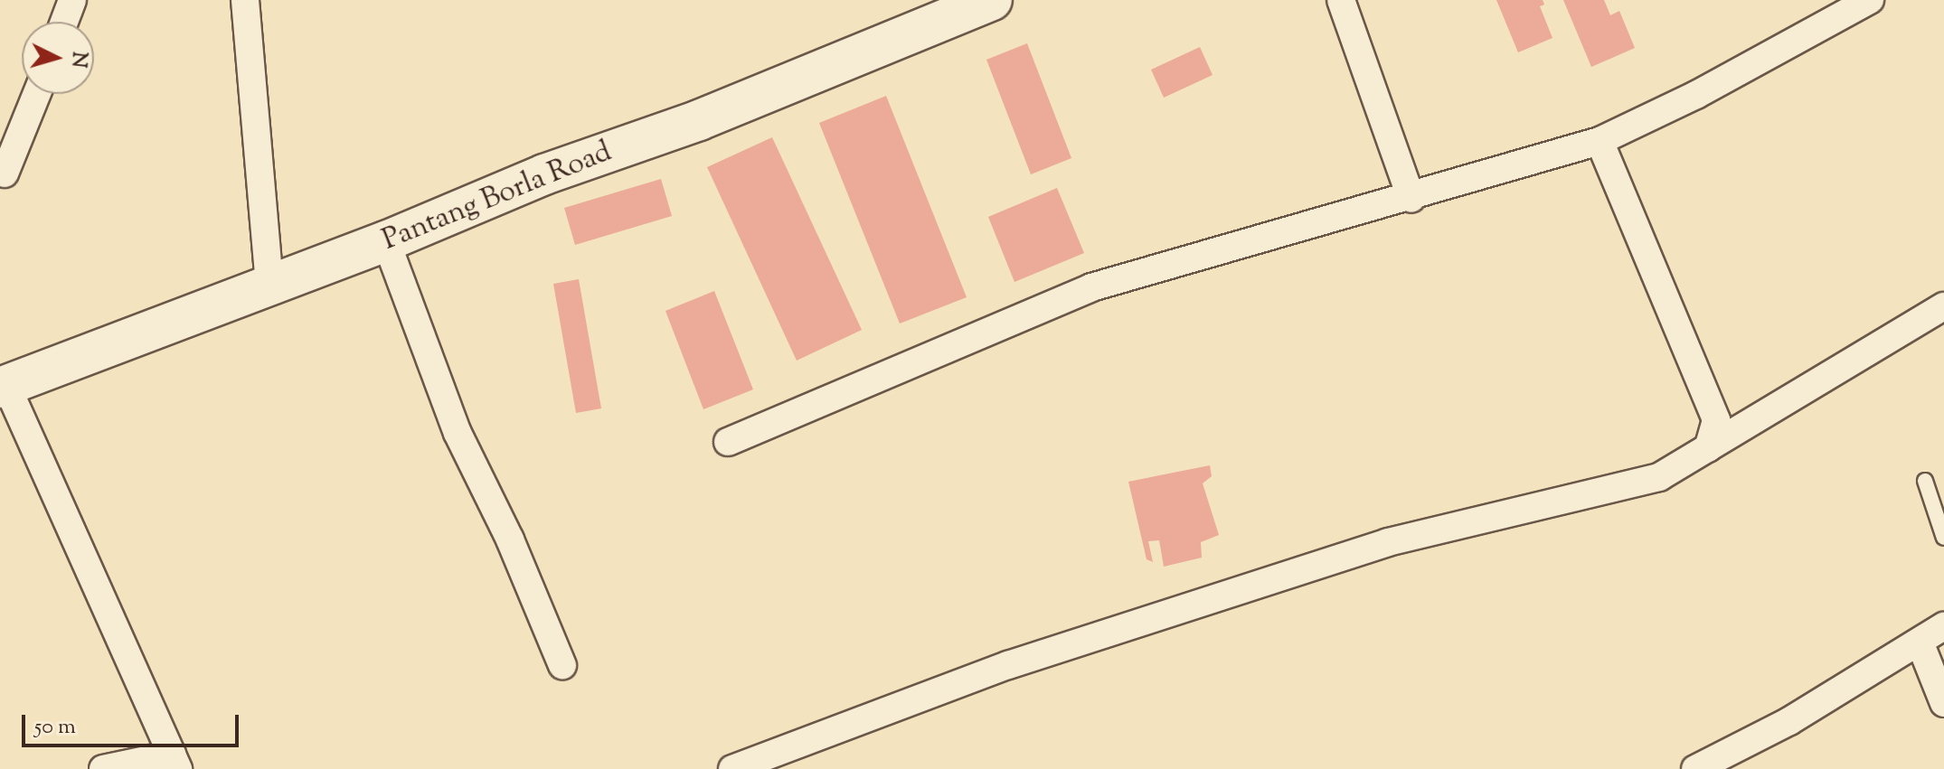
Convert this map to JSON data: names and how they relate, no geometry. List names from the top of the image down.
{
  "streets": {
    "street": ["Pantang Borla Road"]
  },
  "scale_bar": "50 m",
  "north": "right"
}
